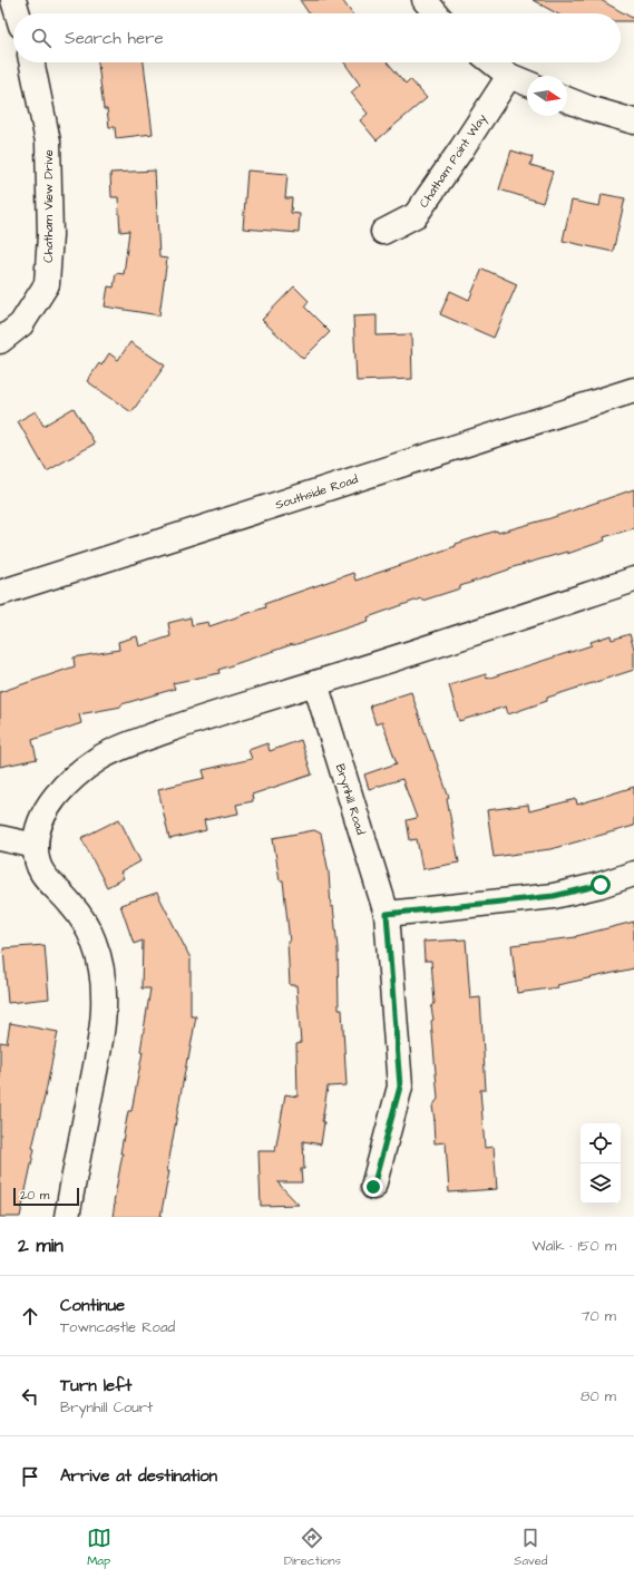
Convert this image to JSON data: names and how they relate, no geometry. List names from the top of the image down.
{
  "streets": {
    "street": [
      "Chatham Point Way",
      "Chatham View Drive",
      "Southside Road",
      "Brynhill Road"
    ]
  },
  "scale_bar": "20 m",
  "north": "right",
  "page": {
    "search": "Search here",
    "scale": "20 m",
    "heading": ["2 min", "Walk · 150 m"],
    "list": [
      ["Continue", "Towncastle Road", "70 m"],
      ["Turn left", "Brynhill Court", "80 m"],
      "Arrive at destination"
    ],
    "nav": ["Map", "Directions", "Saved"]
  }
}
